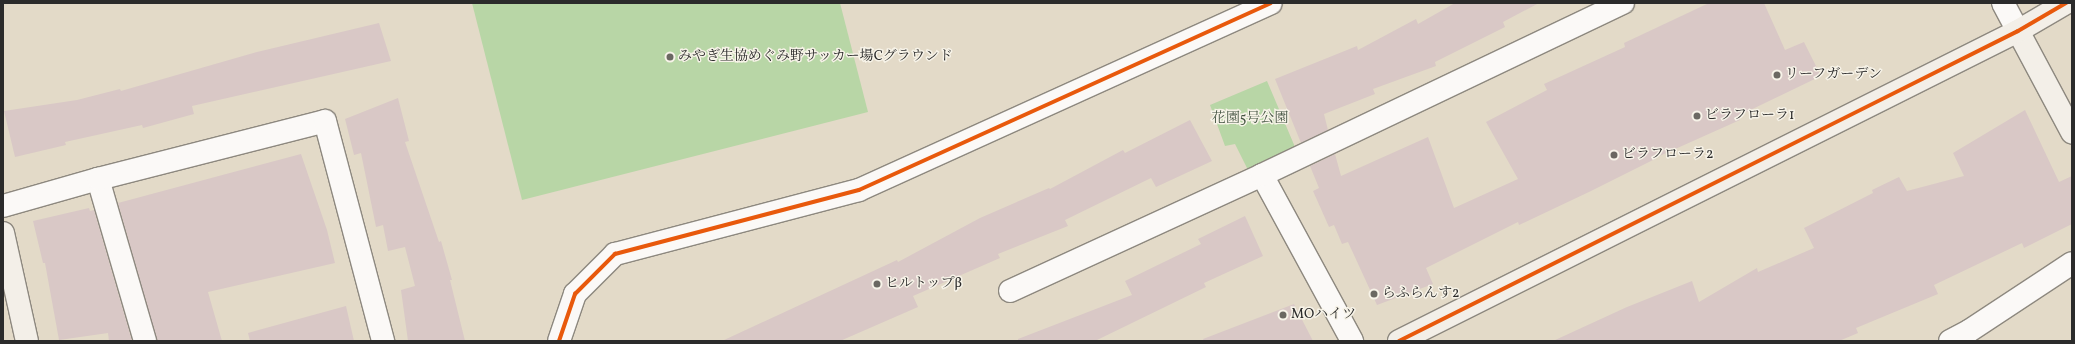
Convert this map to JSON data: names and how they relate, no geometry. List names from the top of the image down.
{
  "parks": ["花園5号公園"],
  "places": [
    "みやぎ生協めぐみ野サッカー場Cグラウンド",
    "リーフガーデン",
    "ビラフローラ1",
    "ビラフローラ2",
    "ヒルトップβ",
    "らふらんす2",
    "MOハイツ"
  ]
}
